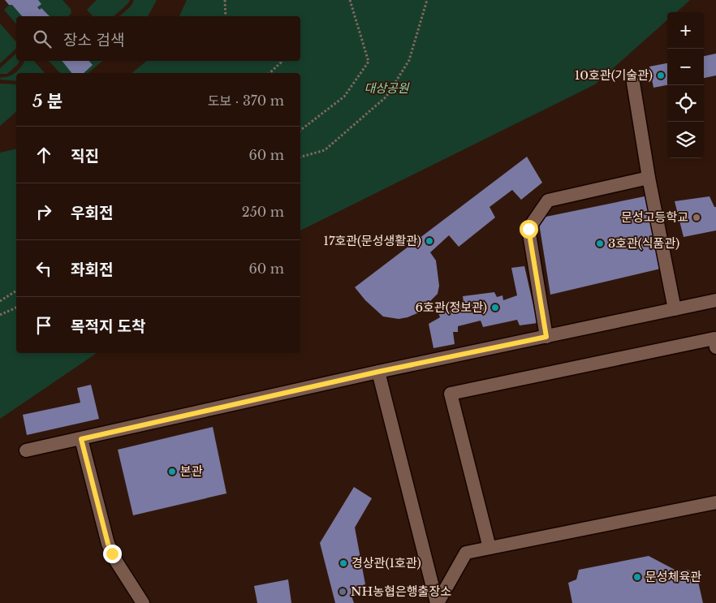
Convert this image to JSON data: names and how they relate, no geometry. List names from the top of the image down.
{
  "parks": ["대상공원"],
  "places": [
    "10호관(기술관)",
    "문성고등학교",
    "17호관(문성생활관)",
    "3호관(식품관)",
    "6호관(정보관)",
    "본관",
    "경상관(1호관)",
    "문성체육관",
    "NH농협은행출장소"
  ],
  "page": {
    "map_buttons": ["+", "−"],
    "search": "장소 검색",
    "heading": ["5 분", "도보 · 370 m"],
    "list": [
      ["직진", "60 m"],
      ["우회전", "250 m"],
      ["좌회전", "60 m"],
      "목적지 도착"
    ]
  }
}
